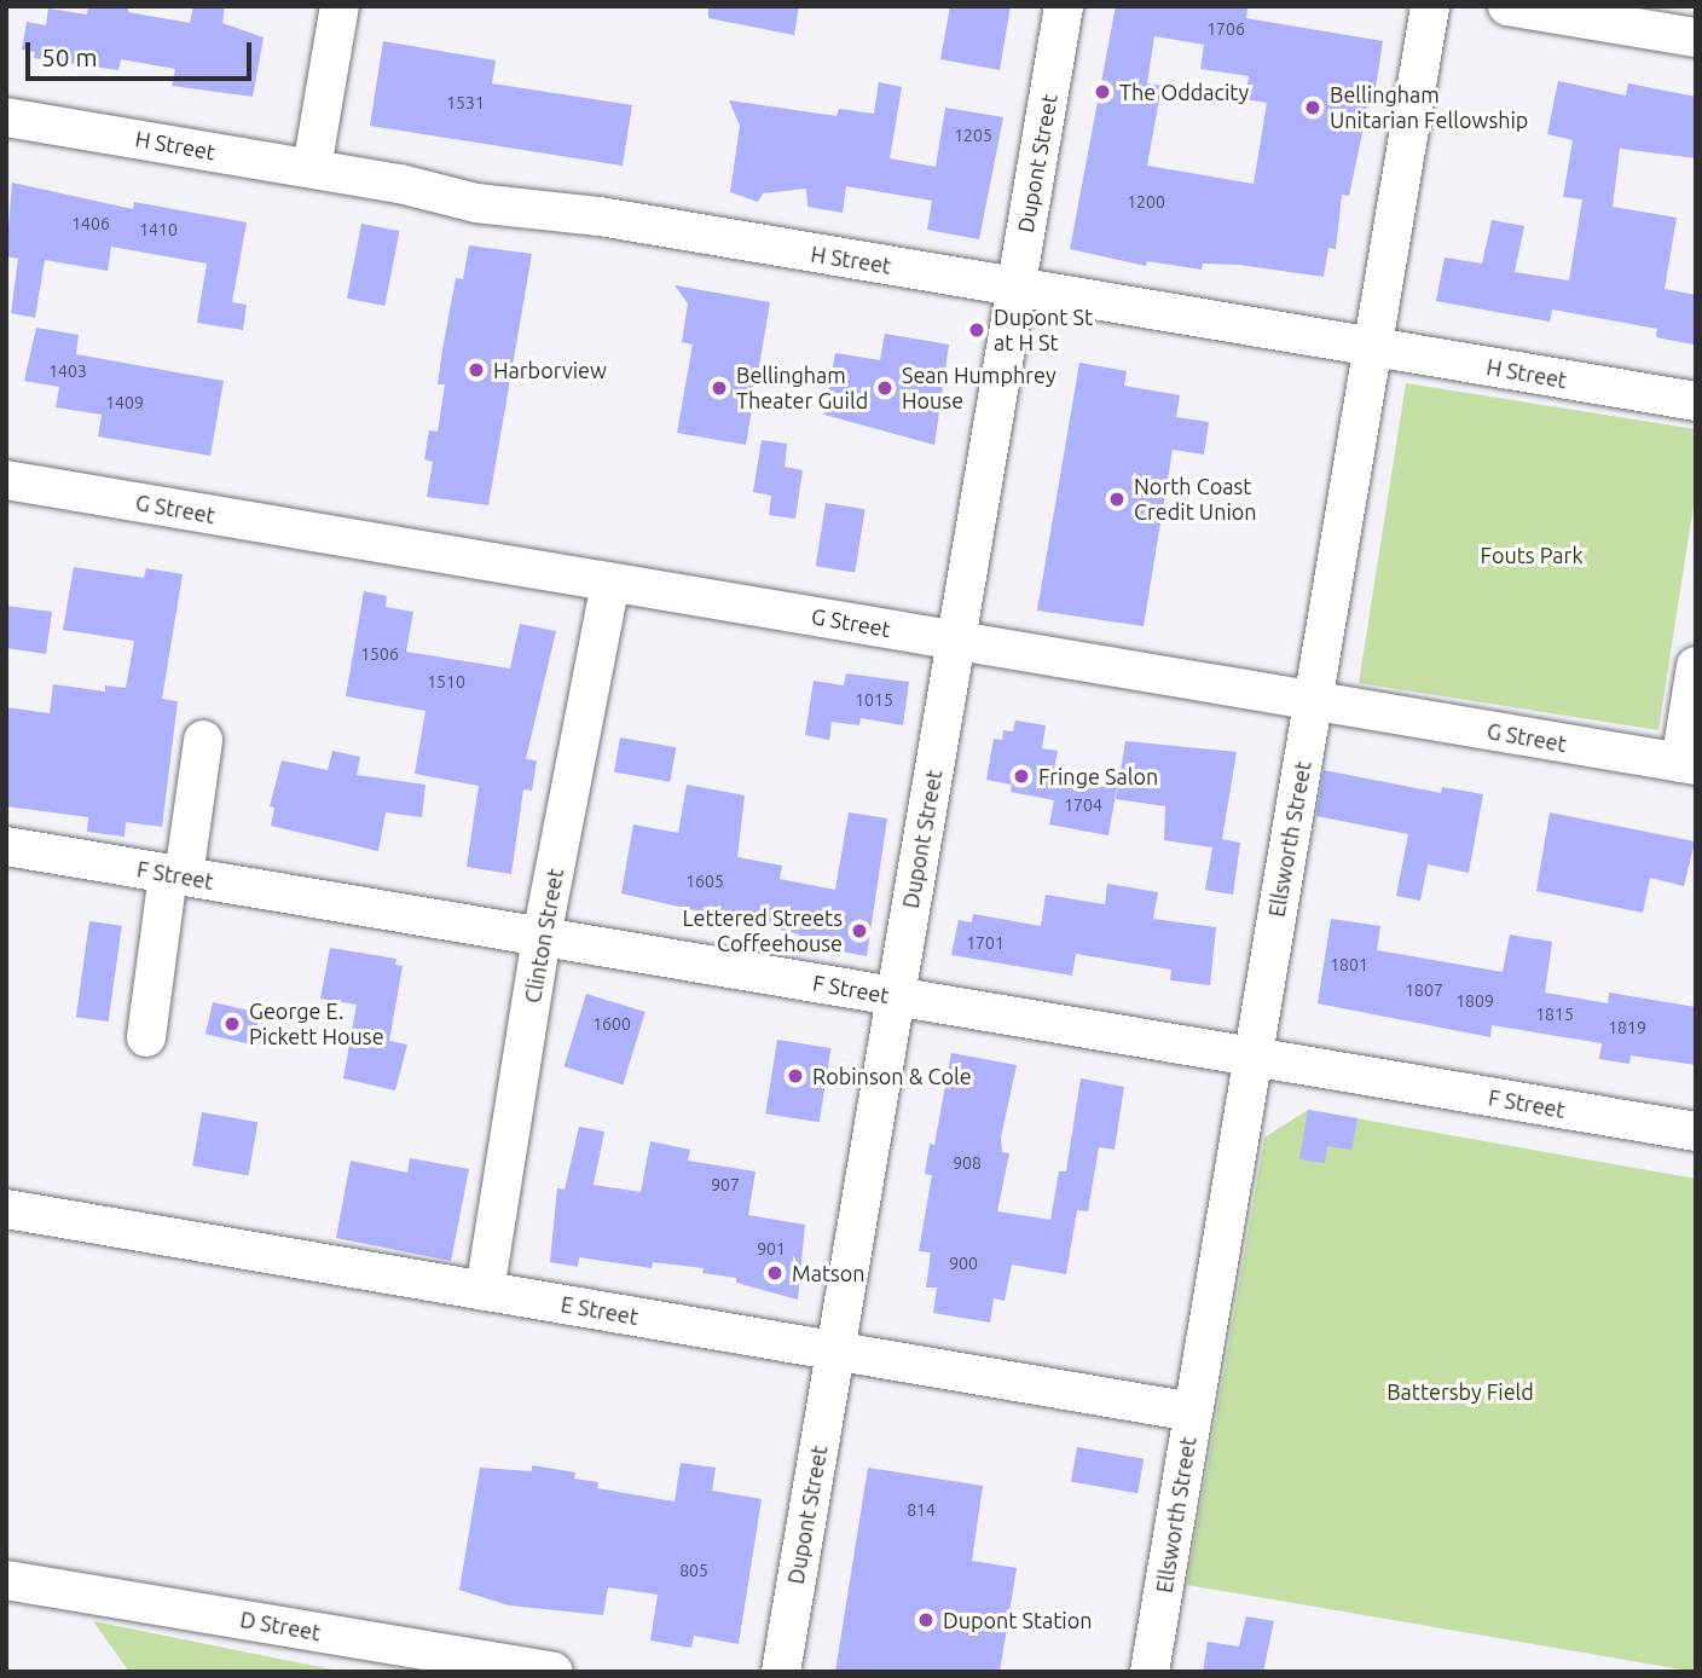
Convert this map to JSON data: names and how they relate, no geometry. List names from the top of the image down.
{
  "streets": {
    "street": [
      "H Street",
      "Dupont Street",
      "G Street",
      "Ellsworth Street",
      "F Street",
      "Clinton Street",
      "E Street",
      "D Street"
    ]
  },
  "crossings": [
    ["H Street", "Dupont Street"],
    ["H Street", "Ellsworth Street"],
    ["Dupont Street", "G Street"],
    ["Dupont Street", "F Street"],
    ["Dupont Street", "E Street"],
    ["G Street", "Ellsworth Street"],
    ["G Street", "Clinton Street"],
    ["Ellsworth Street", "F Street"],
    ["Ellsworth Street", "E Street"],
    ["F Street", "Clinton Street"],
    ["Clinton Street", "E Street"]
  ],
  "parks": ["Fouts Park", "Battersby Field"],
  "places": [
    "The Oddacity",
    "Bellingham Unitarian Fellowship",
    "Dupont St at H St",
    "Harborview",
    "Bellingham Theater Guild",
    "Sean Humphrey House",
    "North Coast Credit Union",
    "Fringe Salon",
    "Lettered Streets Coffeehouse",
    "George E. Pickett House",
    "Robinson & Cole",
    "Matson",
    "Dupont Station"
  ],
  "house_numbers": [
    "1706",
    "1531",
    "1205",
    "1200",
    "1406",
    "1410",
    "1403",
    "1409",
    "1506",
    "1510",
    "1015",
    "1704",
    "1605",
    "1701",
    "1801",
    "1807",
    "1809",
    "1815",
    "1600",
    "1819",
    "908",
    "907",
    "901",
    "900",
    "814",
    "805"
  ],
  "scale_bar": "50 m"
}
